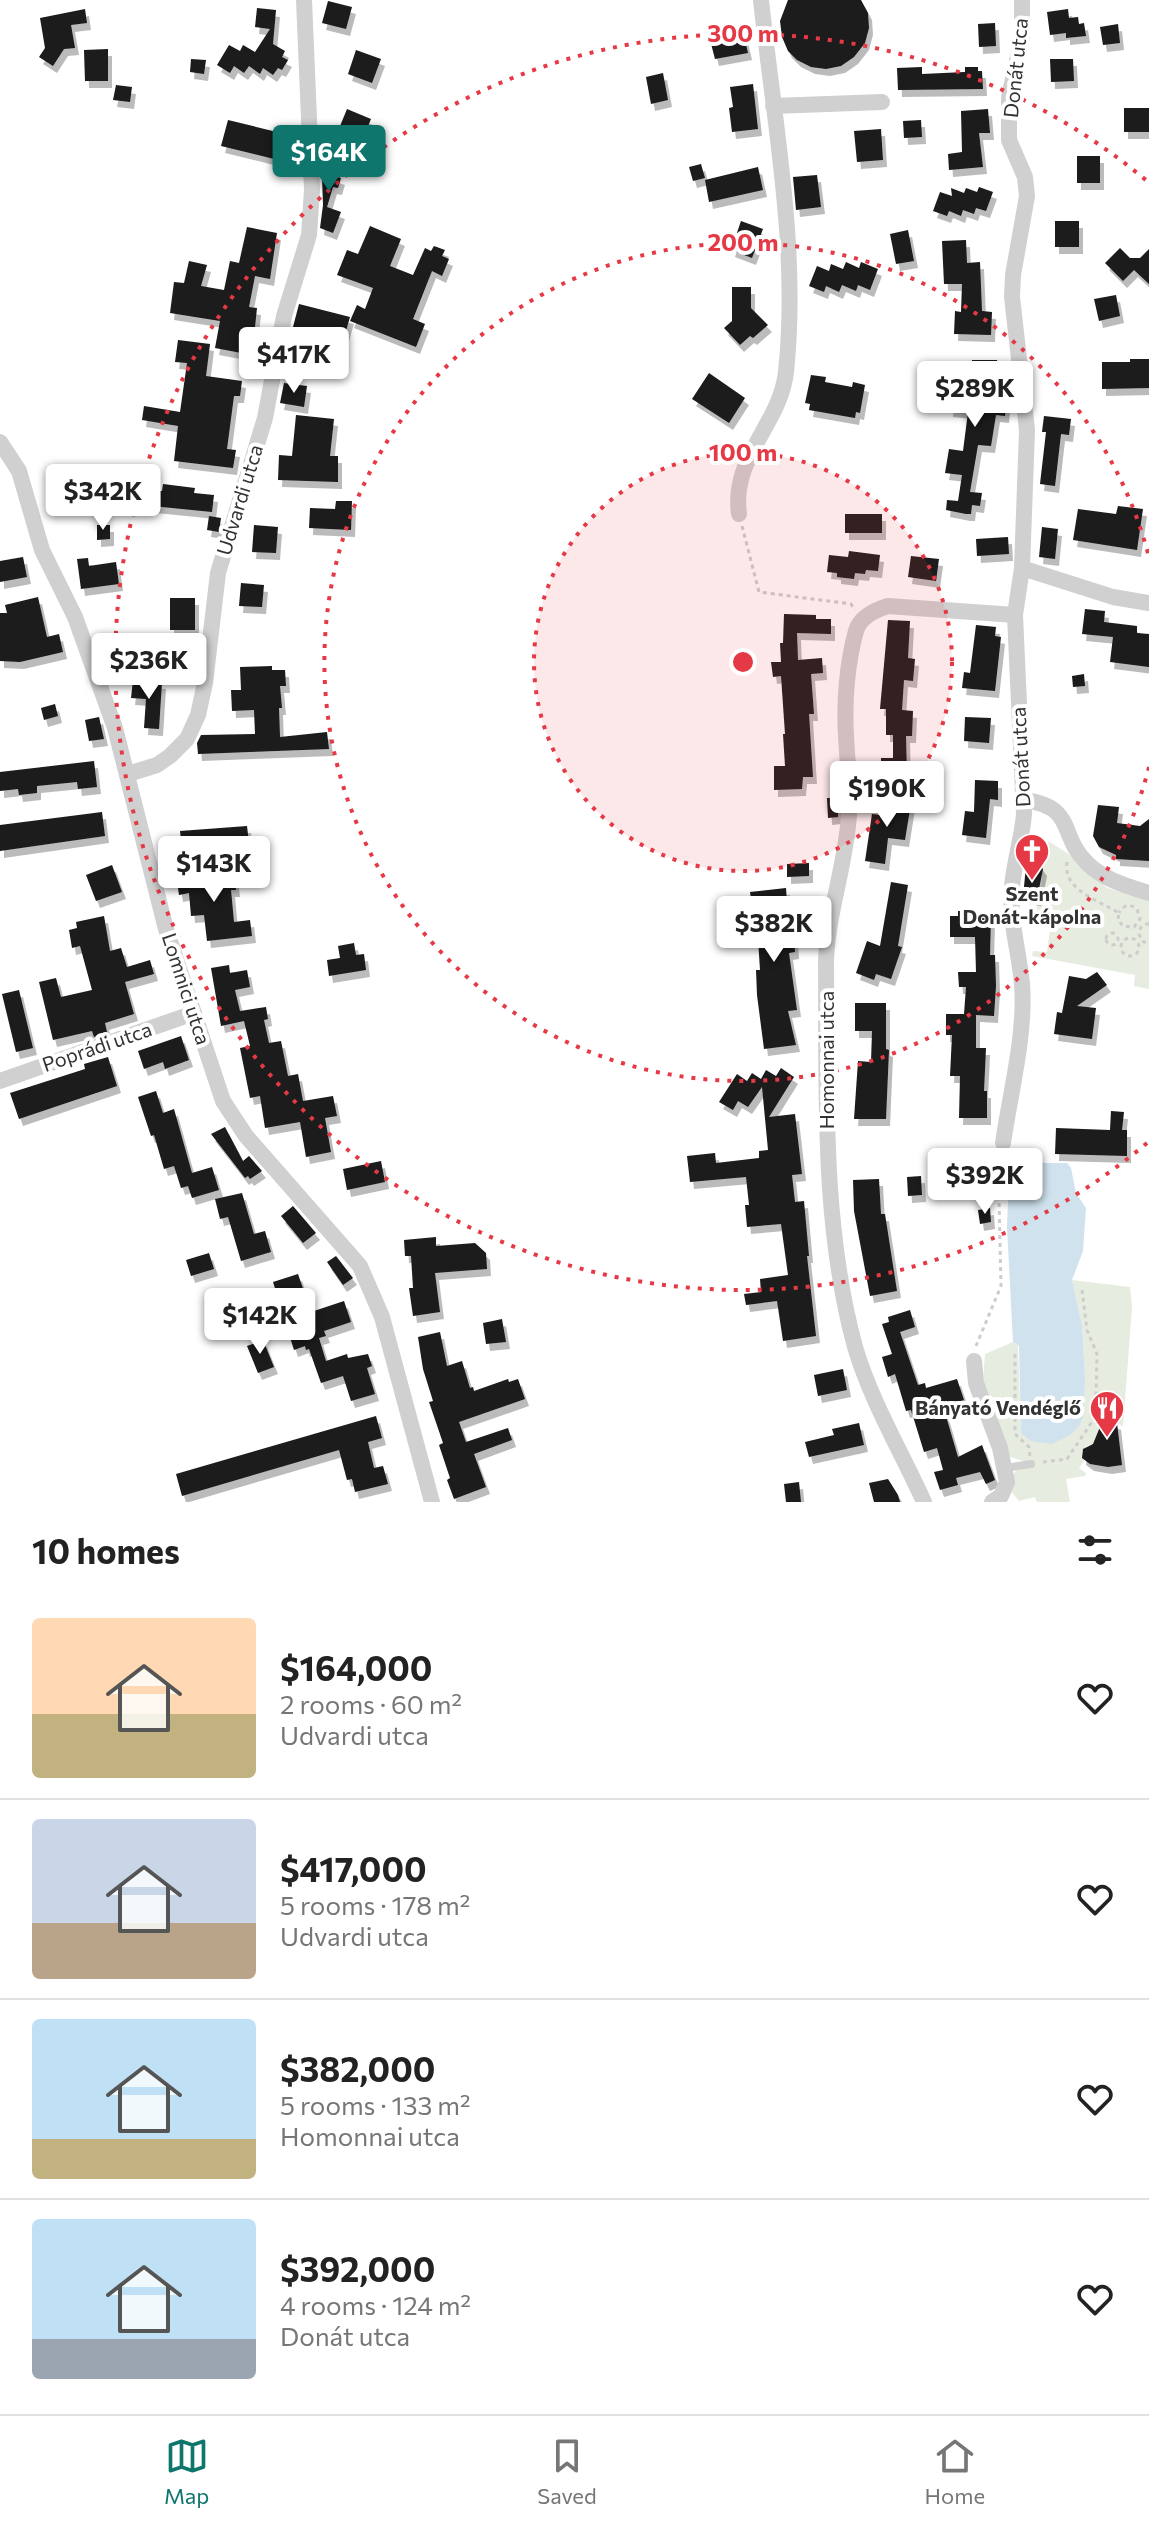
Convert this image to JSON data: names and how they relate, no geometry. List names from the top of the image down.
{
  "streets": {
    "street": [
      "Donát utca",
      "Udvardi utca",
      "Lomnici utca",
      "Poprádi utca",
      "Homonnai utca"
    ]
  },
  "crossings": [
    ["Udvardi utca", "Lomnici utca"],
    ["Lomnici utca", "Poprádi utca"]
  ],
  "places": {
    "church": ["Szent Donát-kápolna"],
    "restaurant": ["Bányató Vendéglő"]
  },
  "page": {
    "price": [
      "$164K",
      "$417K",
      "$289K",
      "$342K",
      "$236K",
      "$190K",
      "$143K",
      "$382K",
      "$392K",
      "$142K"
    ],
    "heading": "10 homes",
    "list": [
      {
        "name": "$164,000",
        "note": "2 rooms · 60 m² · Udvardi utca"
      },
      {
        "name": "$417,000",
        "note": "5 rooms · 178 m² · Udvardi utca"
      },
      {
        "name": "$382,000",
        "note": "5 rooms · 133 m² · Homonnai utca"
      },
      {
        "name": "$392,000",
        "note": "4 rooms · 124 m² · Donát utca"
      }
    ],
    "tabs": ["Map", "Saved", "Home"]
  },
  "rings": ["300 m", "200 m", "100 m"]
}
